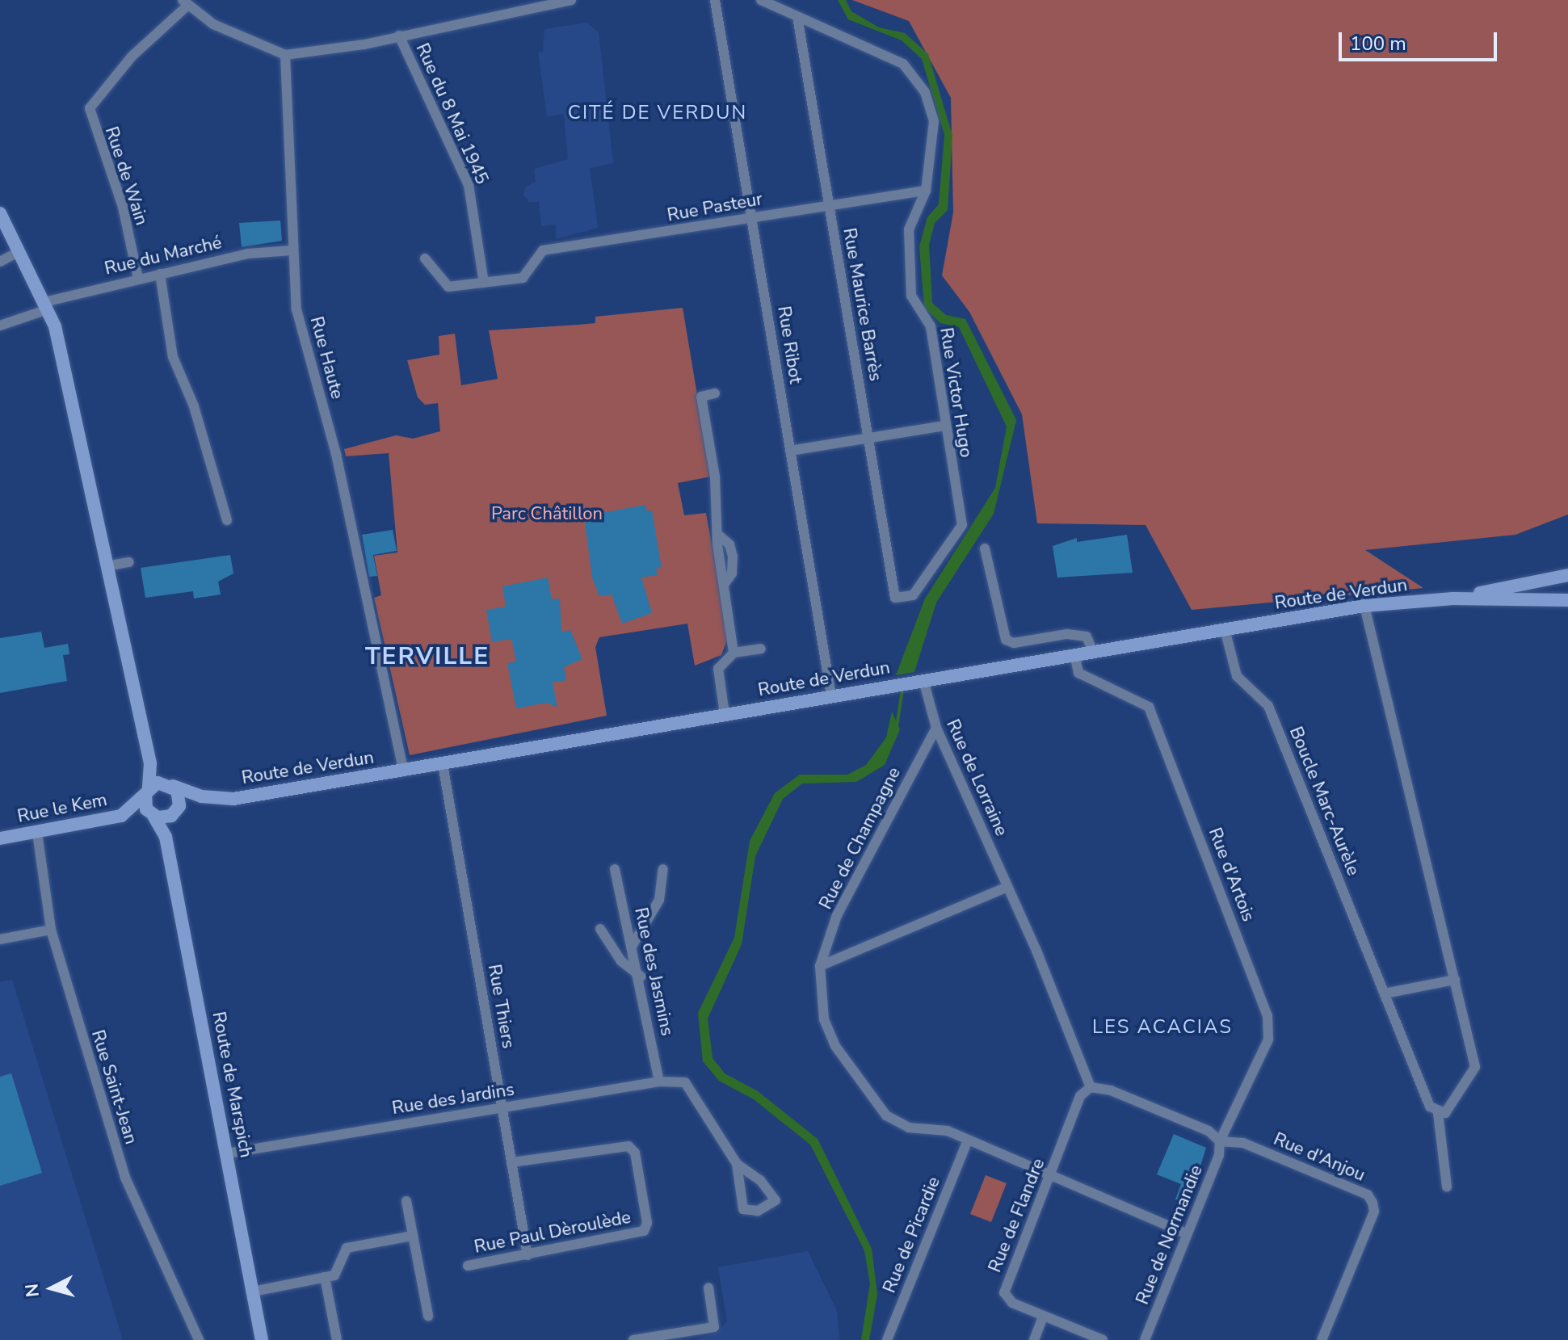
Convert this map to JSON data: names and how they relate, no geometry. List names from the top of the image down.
{
  "streets": {
    "main road": ["Route de Verdun", "Rue le Kem", "Route de Marspich"],
    "street": [
      "Rue du 8 Mai 1945",
      "Rue de Wain",
      "Rue Pasteur",
      "Rue du Marché",
      "Rue Maurice Barrès",
      "Rue Ribot",
      "Rue Haute",
      "Rue Victor Hugo",
      "Rue de Lorraine",
      "Boucle Marc-Aurèle",
      "Rue de Champagne",
      "Rue d'Artois",
      "Rue des Jasmins",
      "Rue Thiers",
      "Rue Saint-Jean",
      "Rue des Jardins",
      "Rue d'Anjou",
      "Rue de Flandre",
      "Rue Paul Dèroulède",
      "Rue de Picardie",
      "Rue de Normandie"
    ]
  },
  "crossings": [
    ["Rue du 8 Mai 1945", "Rue Pasteur"],
    ["Rue de Wain", "Rue du Marché"],
    ["Rue Pasteur", "Rue Maurice Barrès"],
    ["Rue Pasteur", "Rue Ribot"],
    ["Rue Pasteur", "Rue Victor Hugo"],
    ["Rue du Marché", "Rue Haute"],
    ["Rue du Marché", "Route de Verdun"],
    ["Rue Maurice Barrès", "Rue Victor Hugo"],
    ["Rue Ribot", "Route de Verdun"],
    ["Rue Haute", "Route de Verdun"],
    ["Route de Verdun", "Rue de Lorraine"],
    ["Route de Verdun", "Boucle Marc-Aurèle"],
    ["Route de Verdun", "Rue le Kem"],
    ["Route de Verdun", "Rue d'Artois"],
    ["Route de Verdun", "Rue Thiers"],
    ["Route de Verdun", "Route de Marspich"],
    ["Rue de Lorraine", "Rue de Champagne"],
    ["Rue de Lorraine", "Rue de Flandre"],
    ["Rue le Kem", "Route de Marspich"],
    ["Rue le Kem", "Rue Saint-Jean"],
    ["Rue de Champagne", "Rue de Flandre"],
    ["Rue de Champagne", "Rue de Picardie"],
    ["Rue de Champagne", "Rue de Normandie"],
    ["Rue d'Artois", "Rue d'Anjou"],
    ["Rue d'Artois", "Rue de Normandie"],
    ["Rue des Jasmins", "Rue des Jardins"],
    ["Rue Thiers", "Rue des Jardins"],
    ["Rue Thiers", "Rue Paul Dèroulède"],
    ["Route de Marspich", "Rue des Jardins"],
    ["Rue d'Anjou", "Rue de Normandie"]
  ],
  "districts": ["CITÉ DE VERDUN", "TERVILLE", "LES ACACIAS"],
  "parks": ["Parc Châtillon"],
  "scale_bar": "100 m",
  "north": "left"
}
